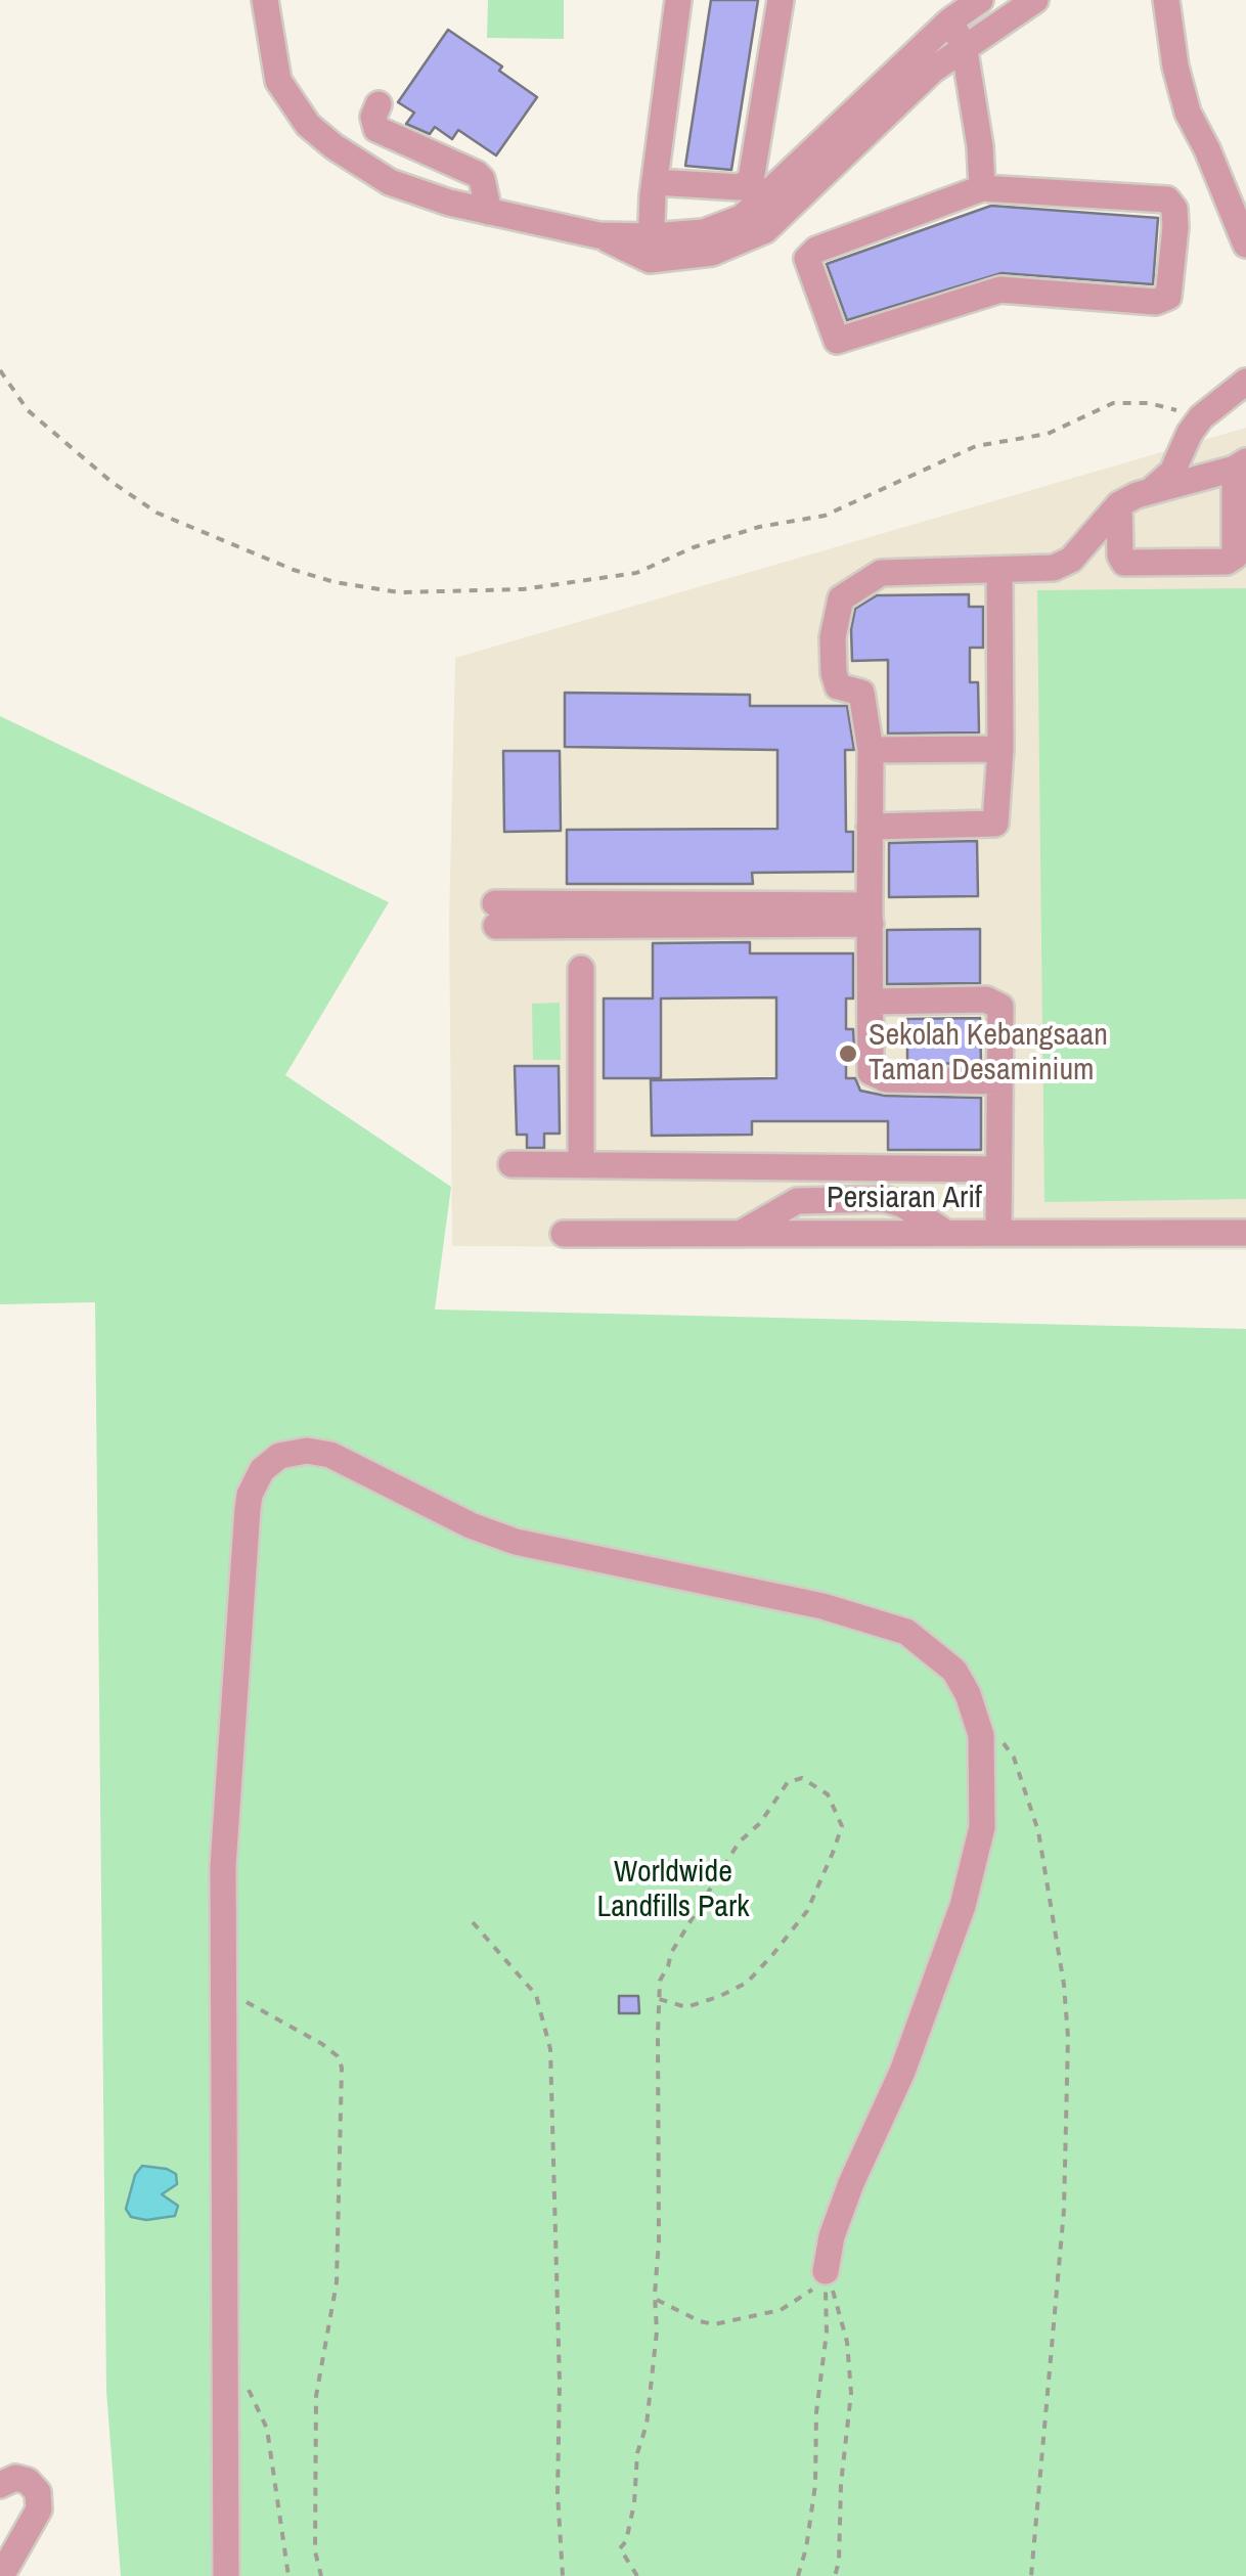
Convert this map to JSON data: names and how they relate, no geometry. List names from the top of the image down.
{
  "streets": {
    "street": ["Persiaran Arif"]
  },
  "parks": ["Worldwide Landfills Park"],
  "places": ["Sekolah Kebangsaan Taman Desaminium"]
}
